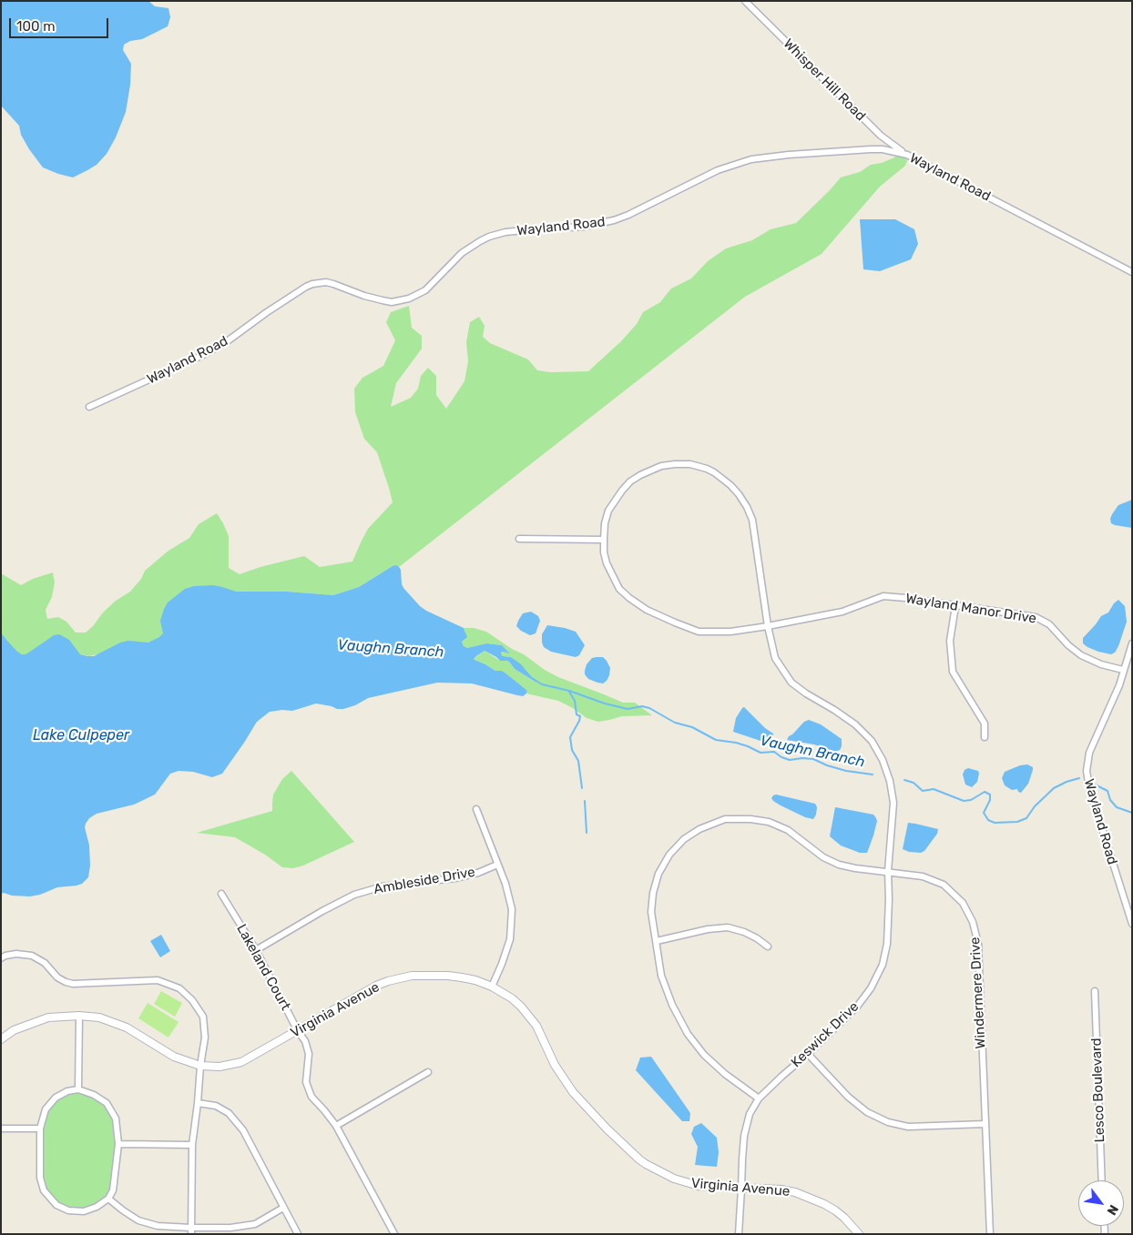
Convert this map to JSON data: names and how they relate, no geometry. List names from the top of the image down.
{
  "streets": {
    "street": [
      "Whisper Hill Road",
      "Wayland Road",
      "Wayland Manor Drive",
      "Ambleside Drive",
      "Lakeland Court",
      "Windermere Drive",
      "Virginia Avenue",
      "Keswick Drive",
      "Lesco Boulevard"
    ]
  },
  "crossings": [
    ["Whisper Hill Road", "Wayland Road"],
    ["Wayland Road", "Wayland Manor Drive"],
    ["Wayland Manor Drive", "Keswick Drive"],
    ["Ambleside Drive", "Lakeland Court"],
    ["Lakeland Court", "Virginia Avenue"],
    ["Windermere Drive", "Keswick Drive"],
    ["Virginia Avenue", "Keswick Drive"]
  ],
  "water": ["Vaughn Branch", "Lake Culpeper"],
  "scale_bar": "100 m",
  "north": "bottom right"
}
